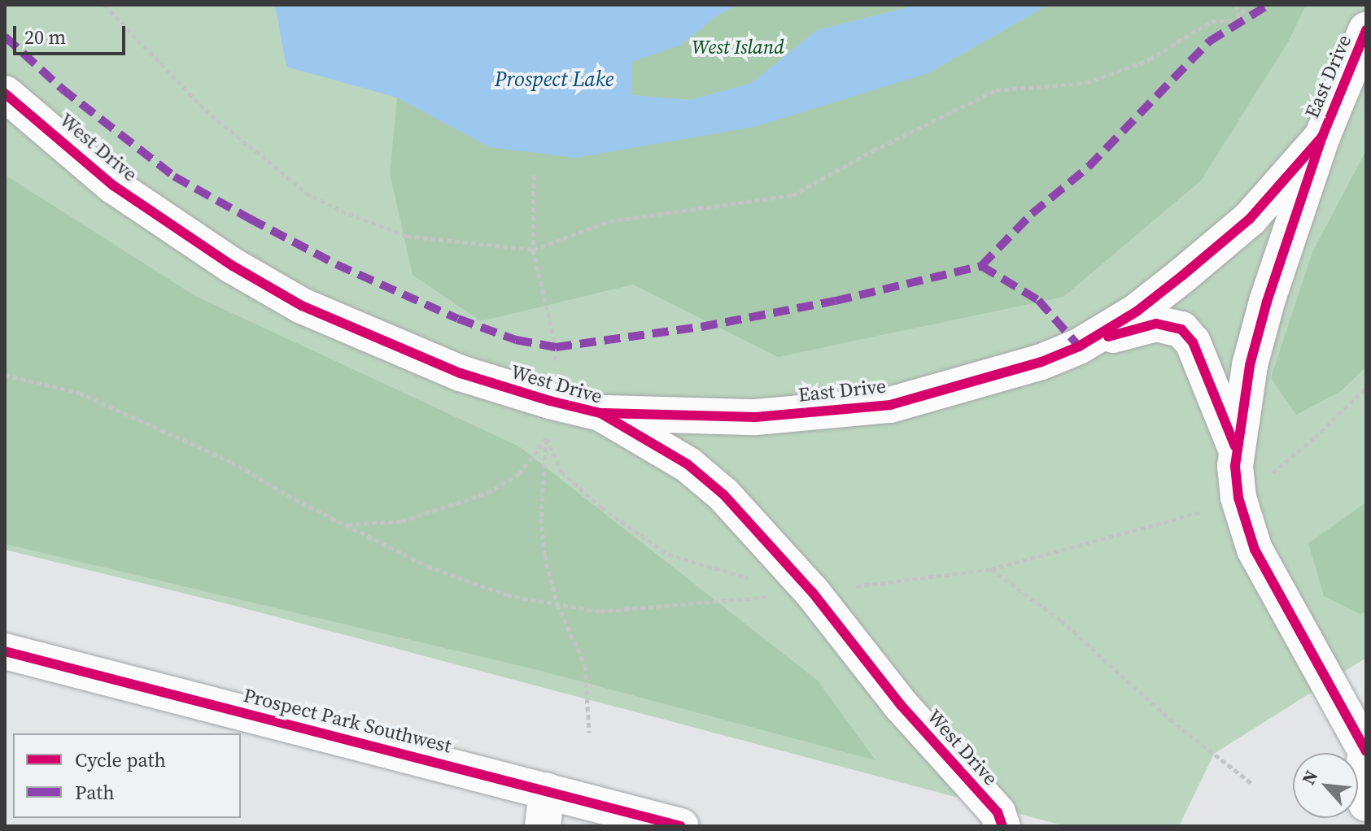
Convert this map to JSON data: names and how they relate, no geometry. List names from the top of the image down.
{
  "streets": {
    "street": ["East Drive", "West Drive", "Prospect Park Southwest"]
  },
  "crossings": [
    ["East Drive", "West Drive"]
  ],
  "water": ["Prospect Lake"],
  "parks": ["West Island"],
  "legend": ["Cycle path", "Path"],
  "scale_bar": "20 m",
  "north": "top left"
}
